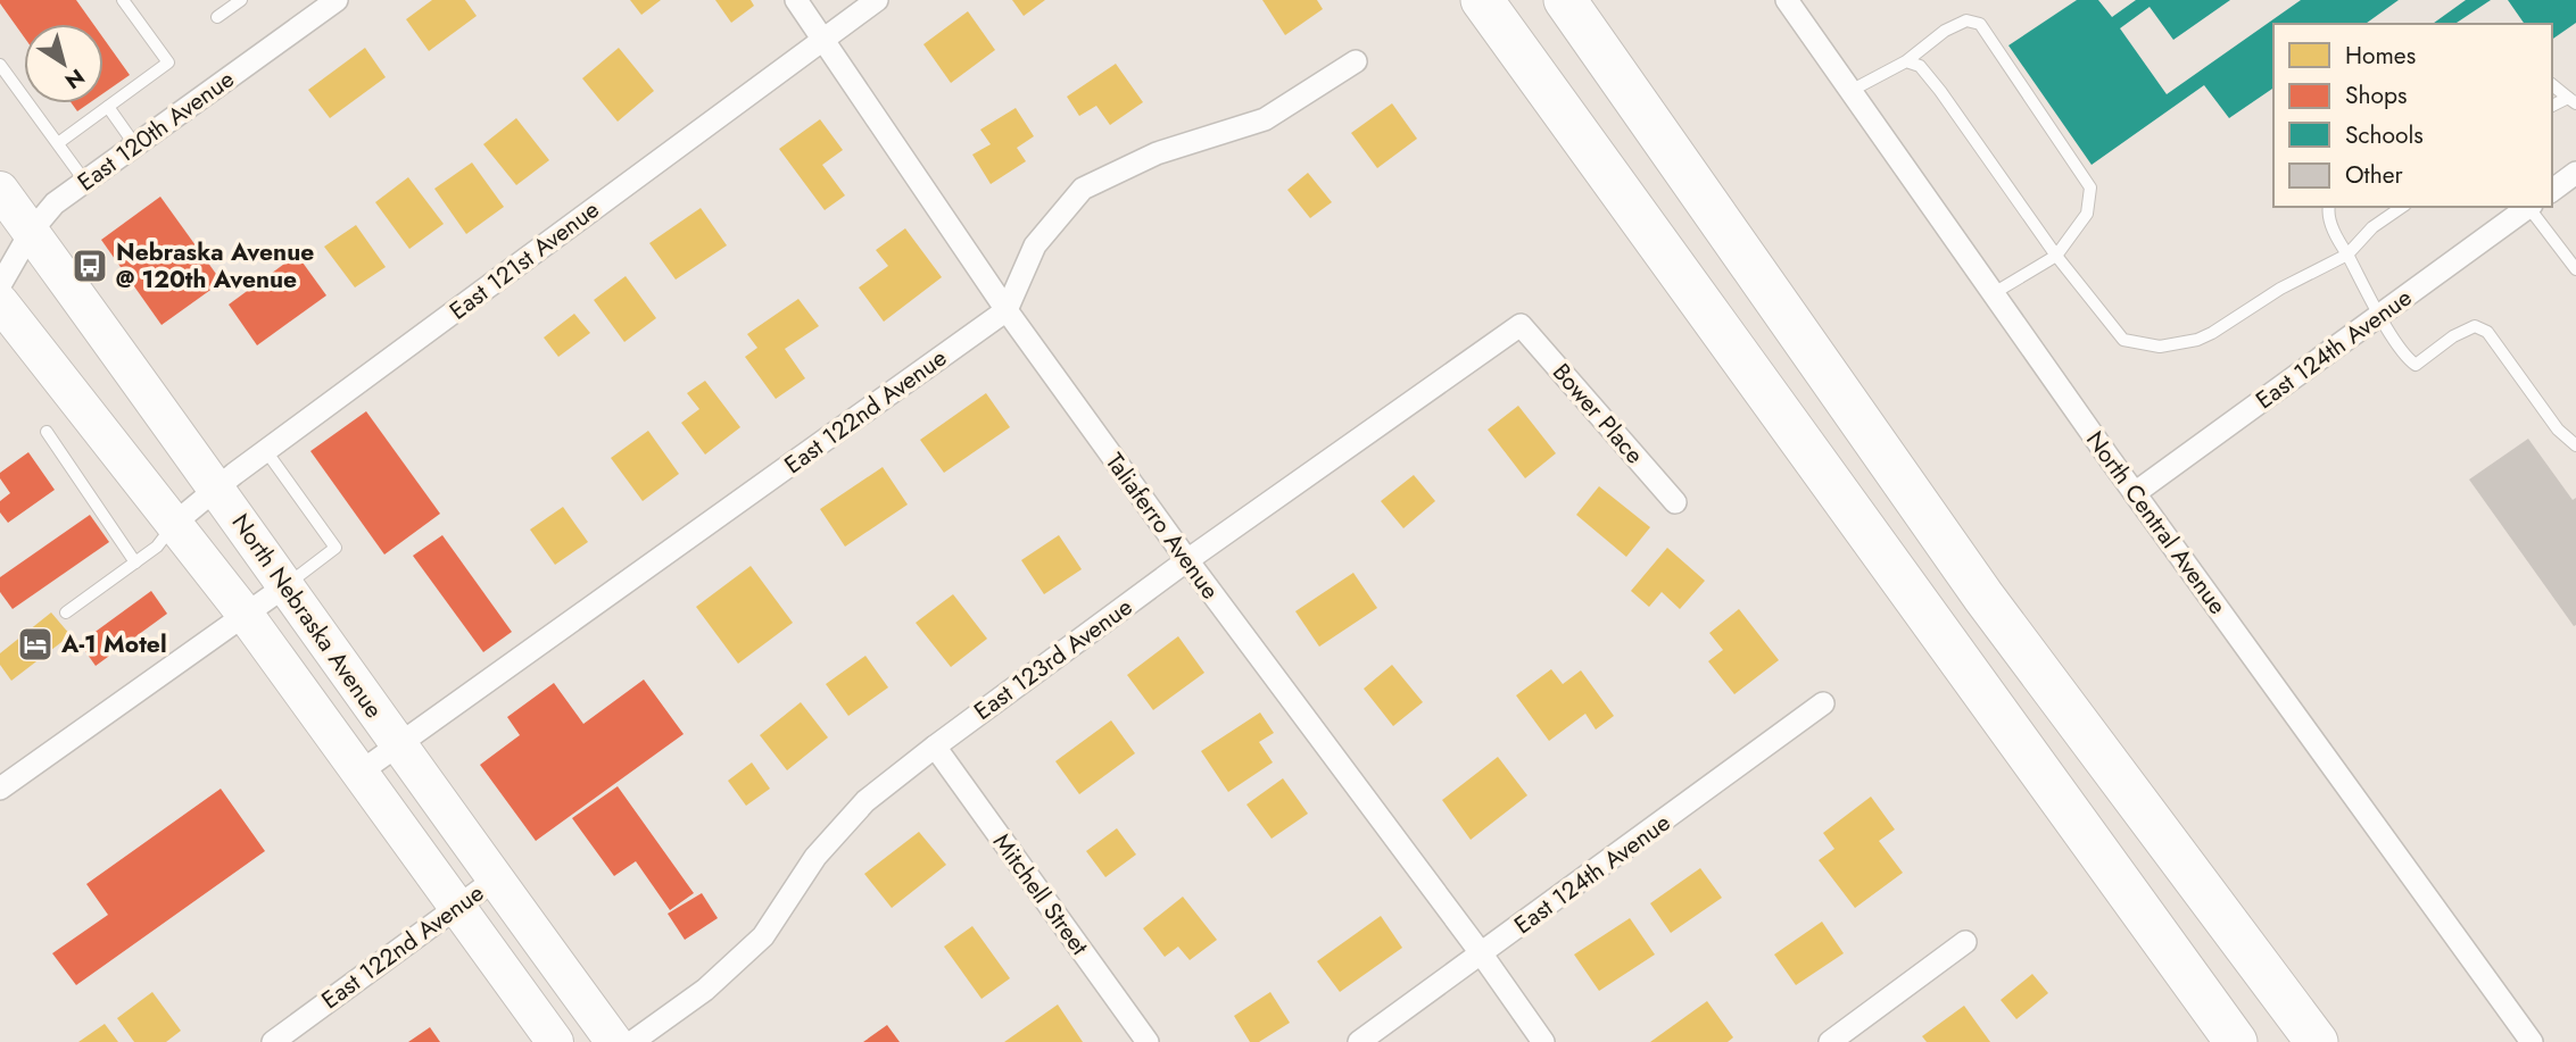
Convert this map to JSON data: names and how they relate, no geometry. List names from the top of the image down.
{
  "streets": {
    "main road": ["North Nebraska Avenue"],
    "street": [
      "East 120th Avenue",
      "East 121st Avenue",
      "East 124th Avenue",
      "East 122nd Avenue",
      "Bower Place",
      "North Central Avenue",
      "Taliaferro Avenue",
      "East 123rd Avenue",
      "Mitchell Street"
    ]
  },
  "crossings": [
    ["East 120th Avenue", "North Nebraska Avenue"],
    ["East 121st Avenue", "Taliaferro Avenue"],
    ["East 121st Avenue", "North Nebraska Avenue"],
    ["East 124th Avenue", "North Central Avenue"],
    ["East 124th Avenue", "Taliaferro Avenue"],
    ["East 122nd Avenue", "Taliaferro Avenue"],
    ["East 122nd Avenue", "North Nebraska Avenue"],
    ["Bower Place", "East 123rd Avenue"],
    ["Taliaferro Avenue", "East 123rd Avenue"],
    ["East 123rd Avenue", "Mitchell Street"]
  ],
  "places": {
    "bus stop": ["Nebraska Avenue @ 120th Avenue"],
    "hotel": ["A-1 Motel"]
  },
  "legend": [
    "Homes",
    "Shops",
    "Schools",
    "Other"
  ],
  "north": "bottom right"
}
